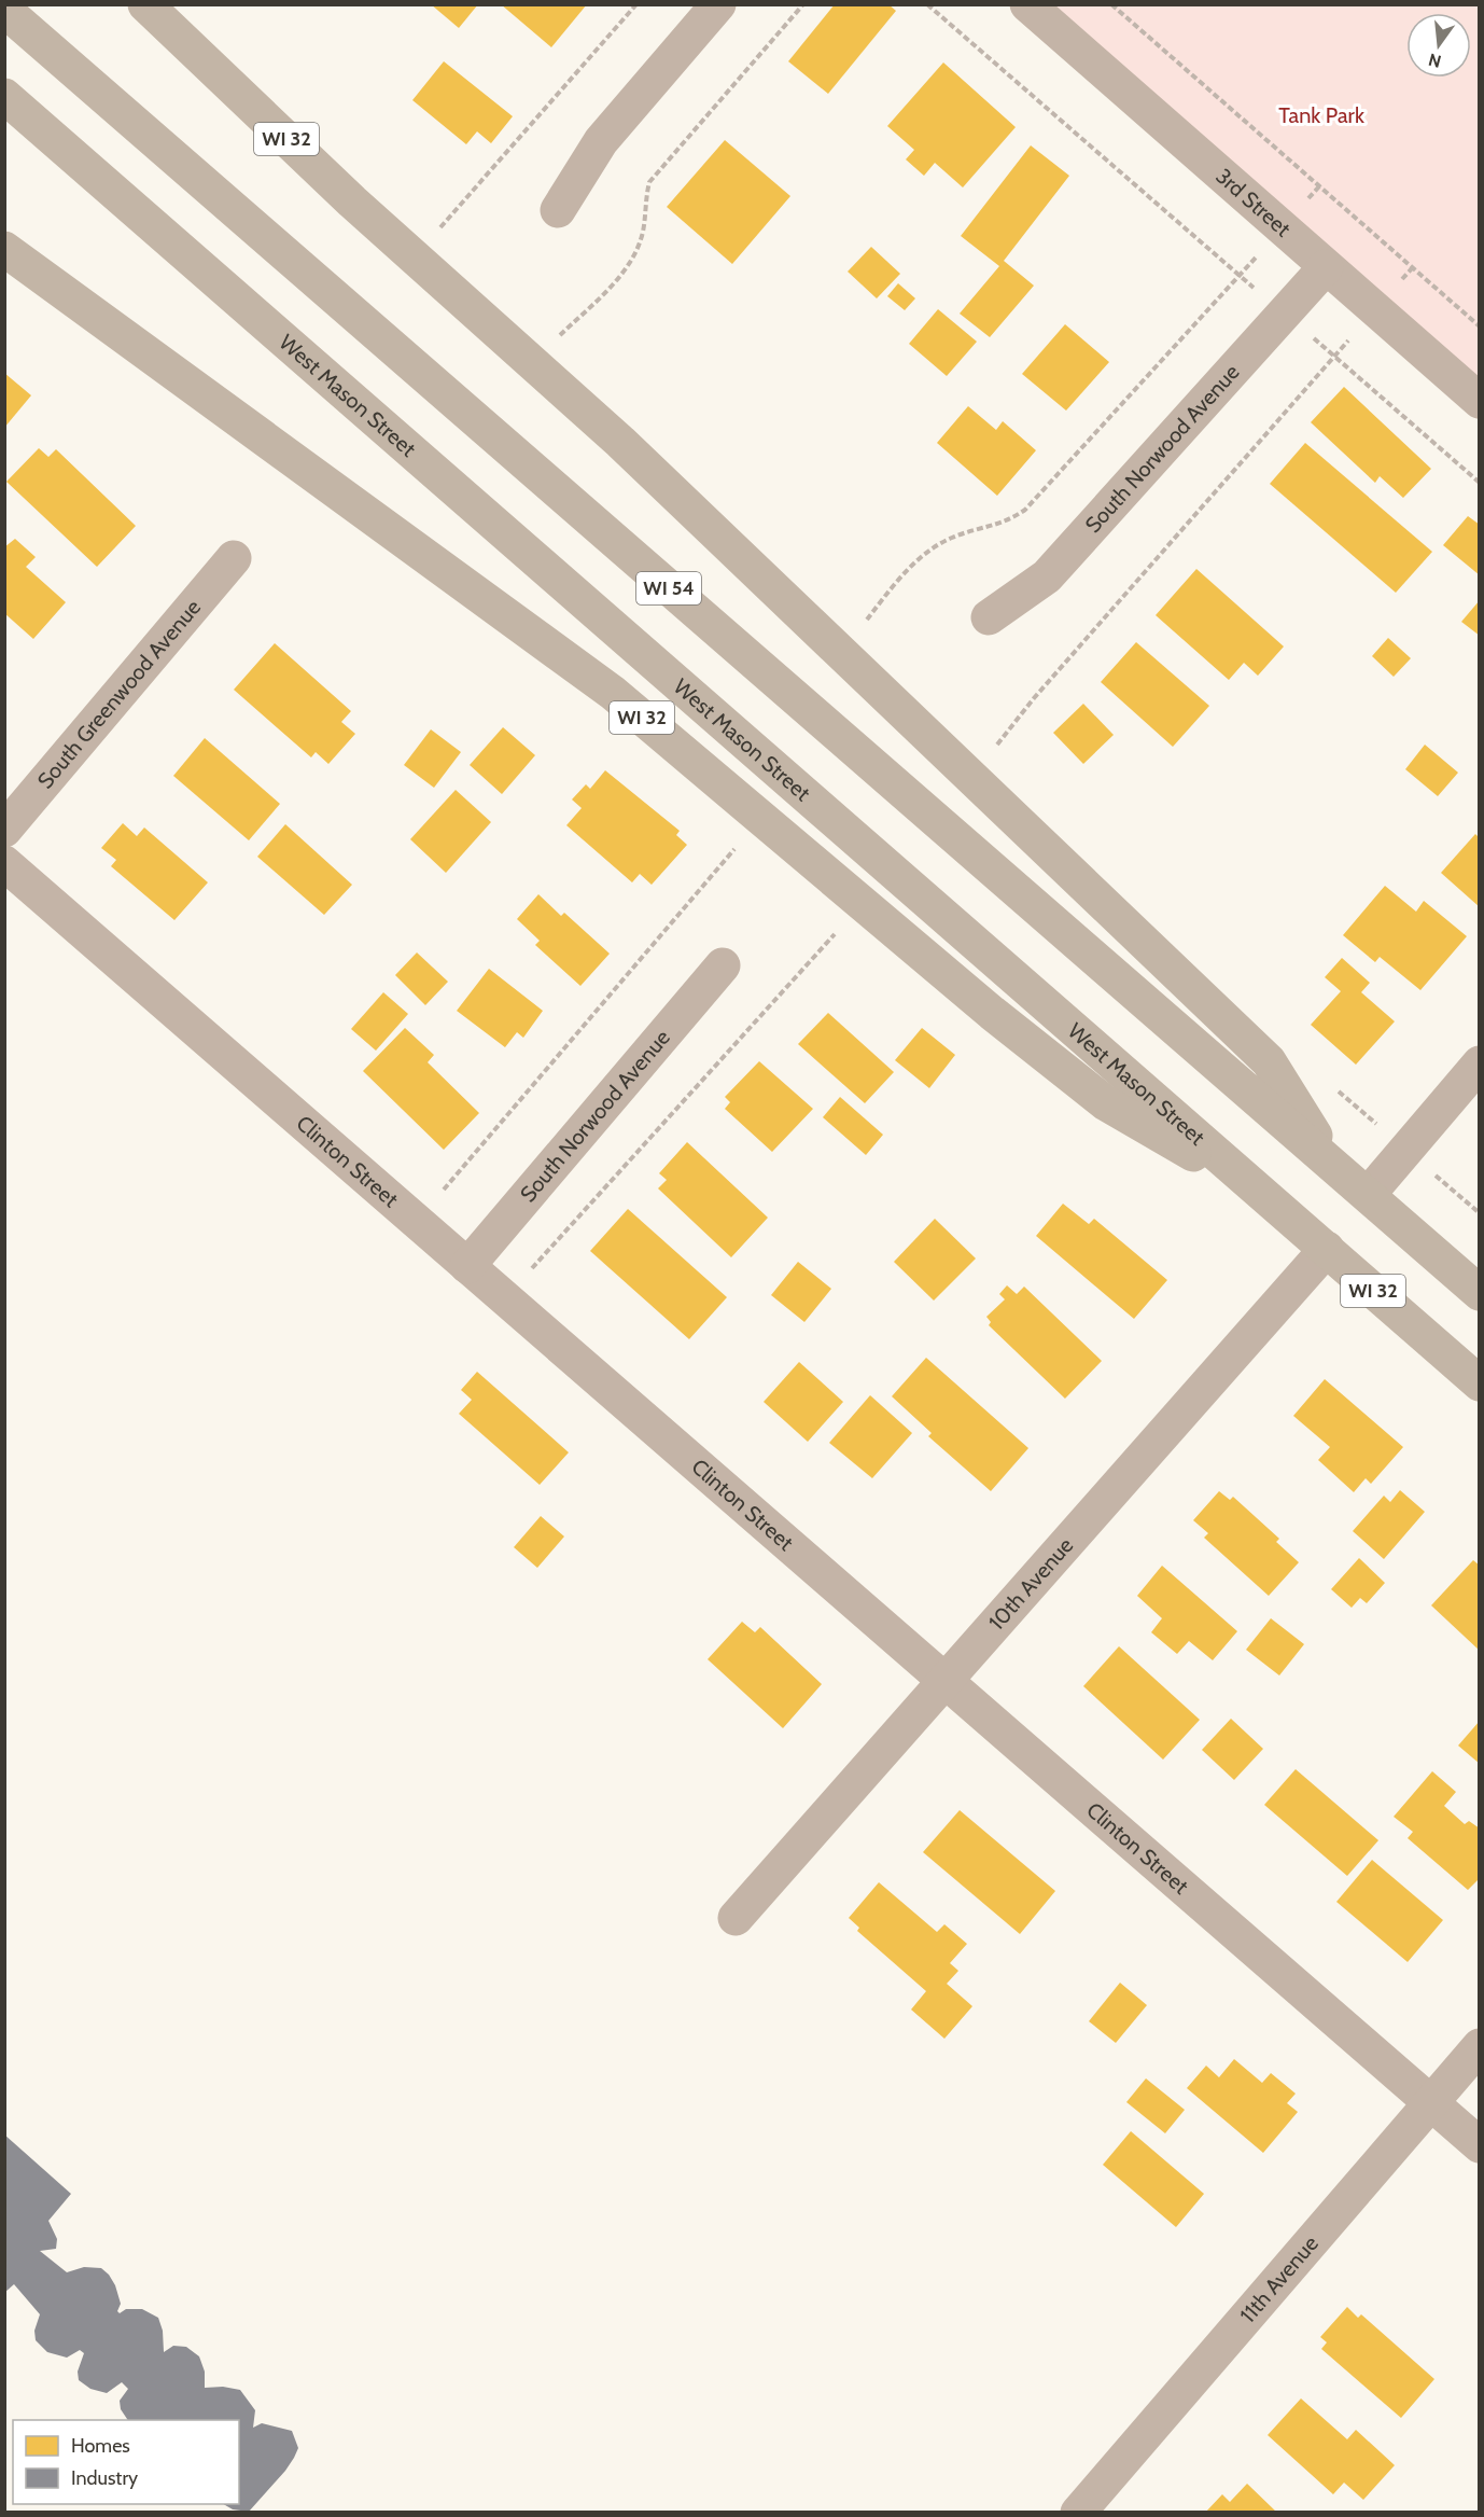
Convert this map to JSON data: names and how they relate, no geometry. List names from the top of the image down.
{
  "streets": {
    "main road": ["WI 32", "West Mason Street", "WI 54"],
    "street": [
      "3rd Street",
      "South Norwood Avenue",
      "South Greenwood Avenue",
      "Clinton Street",
      "10th Avenue",
      "11th Avenue"
    ]
  },
  "crossings": [
    ["WI 32", "West Mason Street"],
    ["WI 32", "WI 54"],
    ["3rd Street", "South Norwood Avenue"],
    ["West Mason Street", "10th Avenue"],
    ["South Norwood Avenue", "Clinton Street"],
    ["Clinton Street", "10th Avenue"],
    ["Clinton Street", "11th Avenue"]
  ],
  "parks": ["Tank Park"],
  "legend": ["Homes", "Industry"],
  "north": "bottom"
}
